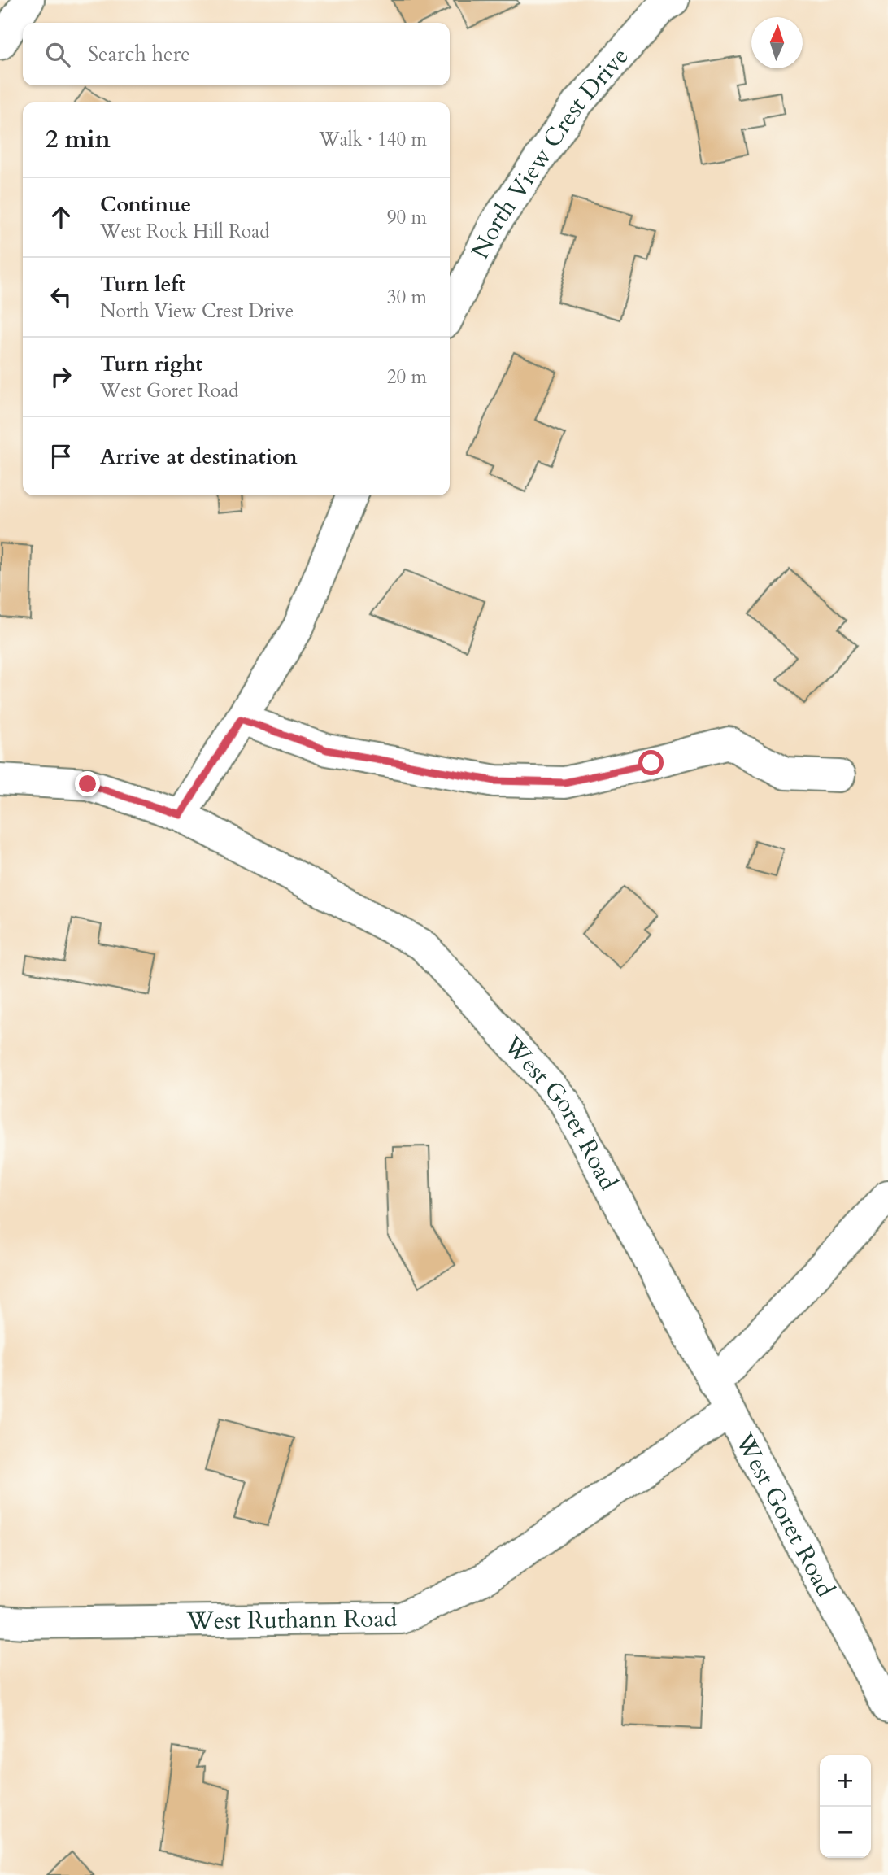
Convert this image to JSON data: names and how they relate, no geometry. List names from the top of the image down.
{
  "streets": {
    "street": ["North View Crest Drive", "West Goret Road", "West Ruthann Road"]
  },
  "crossings": [
    ["West Goret Road", "West Ruthann Road"]
  ],
  "north": "top",
  "page": {
    "search": "Search here",
    "heading": ["2 min", "Walk · 140 m"],
    "list": [
      ["Continue", "West Rock Hill Road", "90 m"],
      ["Turn left", "North View Crest Drive", "30 m"],
      ["Turn right", "West Goret Road", "20 m"],
      "Arrive at destination"
    ],
    "map_buttons": ["+", "−"]
  }
}
